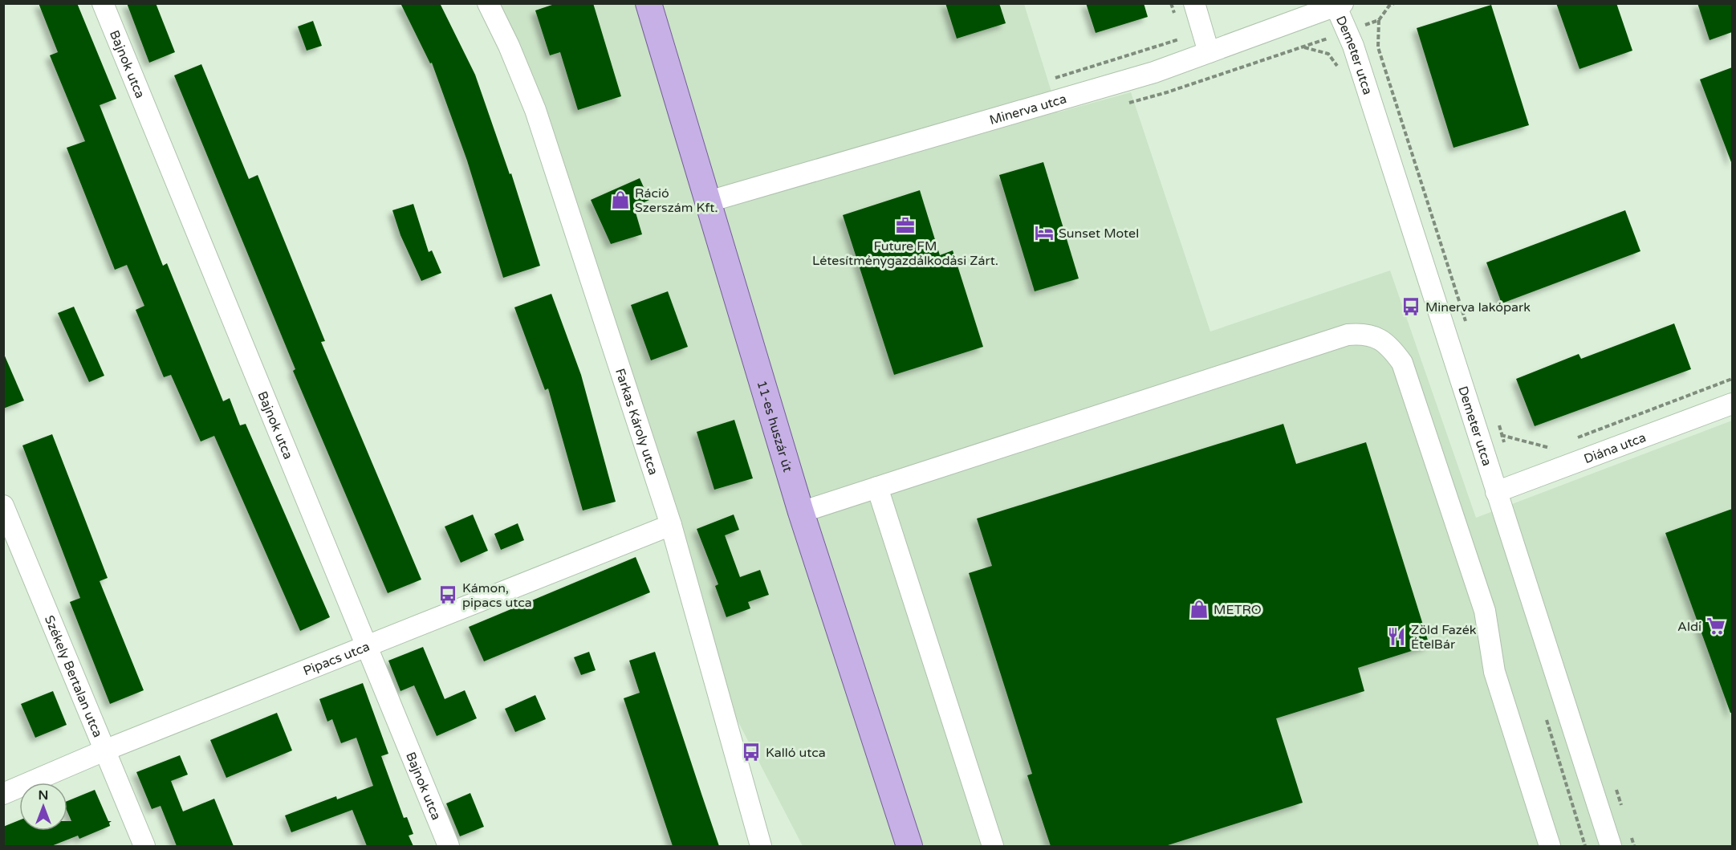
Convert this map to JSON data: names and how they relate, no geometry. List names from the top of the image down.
{
  "streets": {
    "main road": ["11-es huszár út"],
    "street": [
      "Demeter utca",
      "Bajnok utca",
      "Minerva utca",
      "Farkas Károly utca",
      "Diána utca",
      "Pipacs utca",
      "Székely Bertalan utca"
    ]
  },
  "crossings": [
    ["Demeter utca", "Minerva utca"],
    ["Demeter utca", "Diána utca"],
    ["Bajnok utca", "Pipacs utca"],
    ["Minerva utca", "11-es huszár út"],
    ["Farkas Károly utca", "Pipacs utca"],
    ["Pipacs utca", "Székely Bertalan utca"]
  ],
  "places": {
    "shop": ["Ráció Szerszám Kft.", "METRO"],
    "office": ["Future FM Létesítménygazdálkodási Zárt."],
    "hotel": ["Sunset Motel"],
    "bus stop": ["Minerva lakópark", "Kámon, pipacs utca", "Kalló utca"],
    "supermarket": ["Aldi"],
    "restaurant": ["Zöld Fazék ÉtelBár"]
  },
  "north": "top"
}
